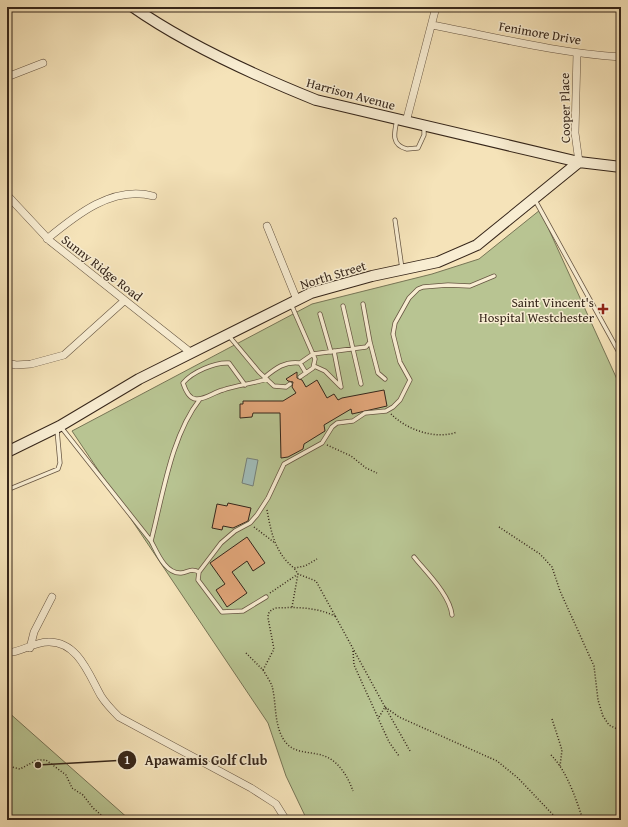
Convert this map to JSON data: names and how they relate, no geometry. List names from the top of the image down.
{
  "streets": {
    "street": [
      "Fenimore Drive",
      "Harrison Avenue",
      "Cooper Place",
      "Sunny Ridge Road",
      "North Street"
    ]
  },
  "crossings": [
    ["Fenimore Drive", "Cooper Place"],
    ["Harrison Avenue", "Cooper Place"],
    ["Harrison Avenue", "North Street"],
    ["Cooper Place", "North Street"],
    ["Sunny Ridge Road", "North Street"]
  ],
  "places": {
    "health": ["Saint Vincent's Hospital Westchester"],
    "other": ["Apawamis Golf Club"]
  }
}
